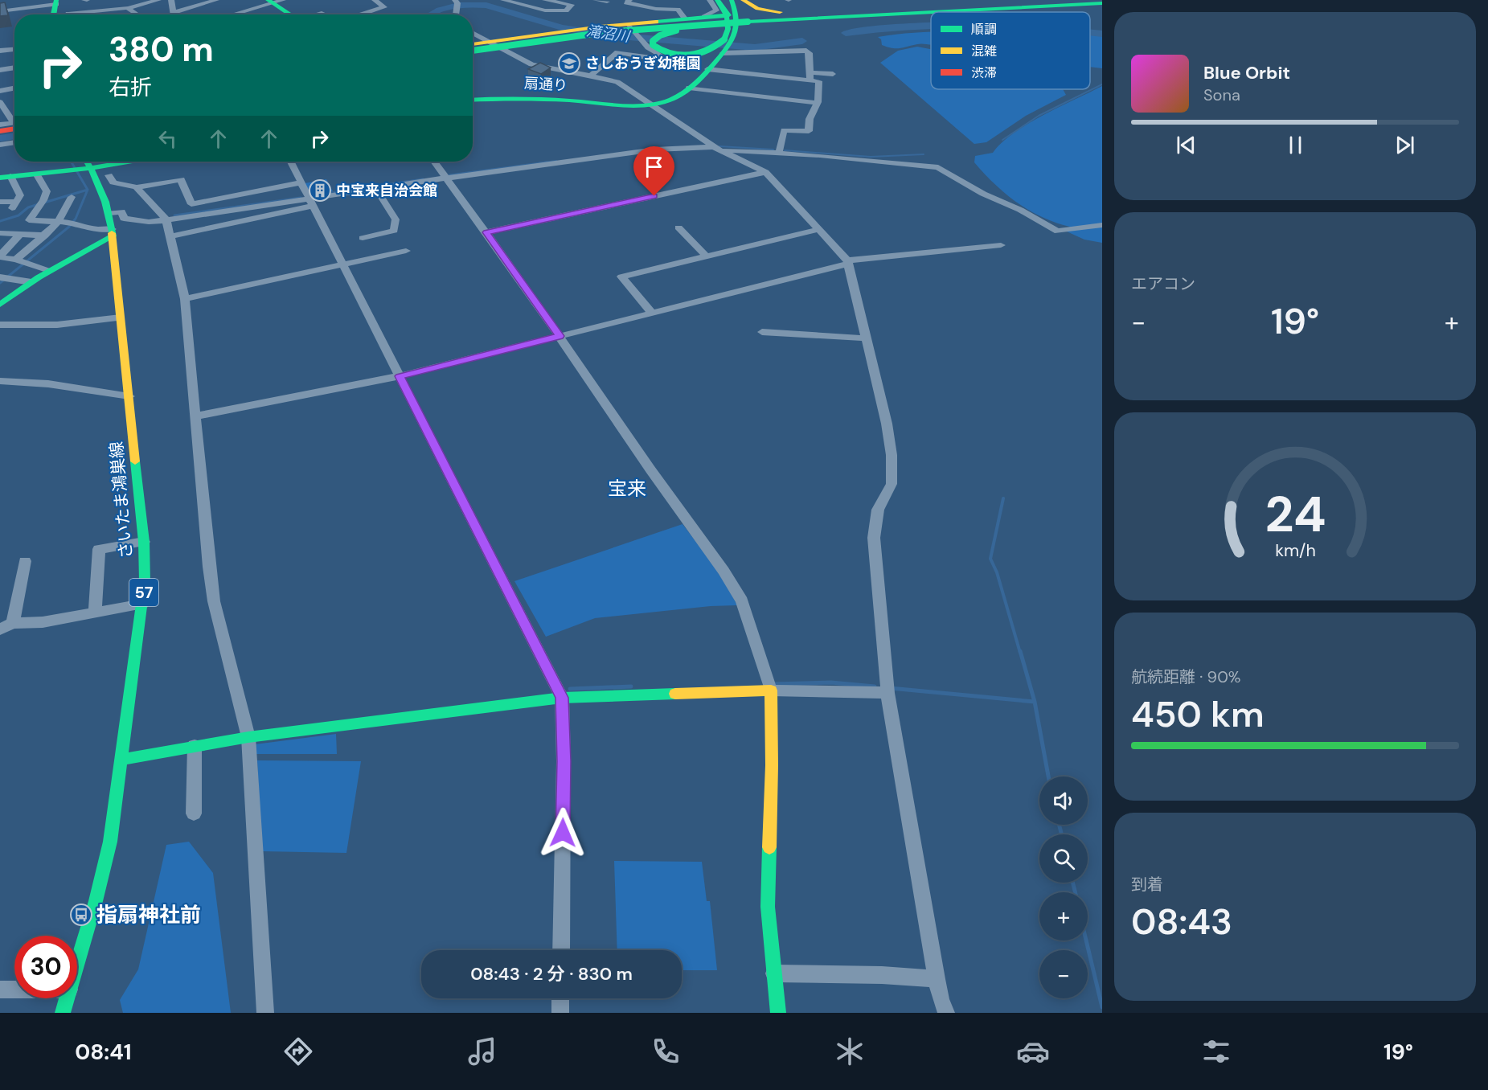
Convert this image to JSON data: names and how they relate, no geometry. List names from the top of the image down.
{
  "streets": {
    "main road": ["扇通り", "さいたま鴻巣線", "57"]
  },
  "districts": ["宝来"],
  "water": ["滝沼川"],
  "places": {
    "school or university": ["さしおうぎ幼稚園"],
    "building": ["中宝来自治会館"],
    "bus stop": ["指扇神社前"]
  },
  "legend": ["順調", "混雑", "渋滞"],
  "page": {
    "turn": ["380 m", "右折"],
    "song": ["Blue Orbit", "Sona"],
    "tile": [
      "エアコン",
      ["航続距離 · 90%", "450 km"],
      ["到着", "08:43"]
    ],
    "heat": ["−", "19°", "+"],
    "map_buttons": ["+", "−"],
    "limit": "30",
    "trip": "08:43 · 2 分 · 830 m",
    "tabs": ["08:41", "19°"],
    "gauge": ["24", "km/h"]
  }
}
